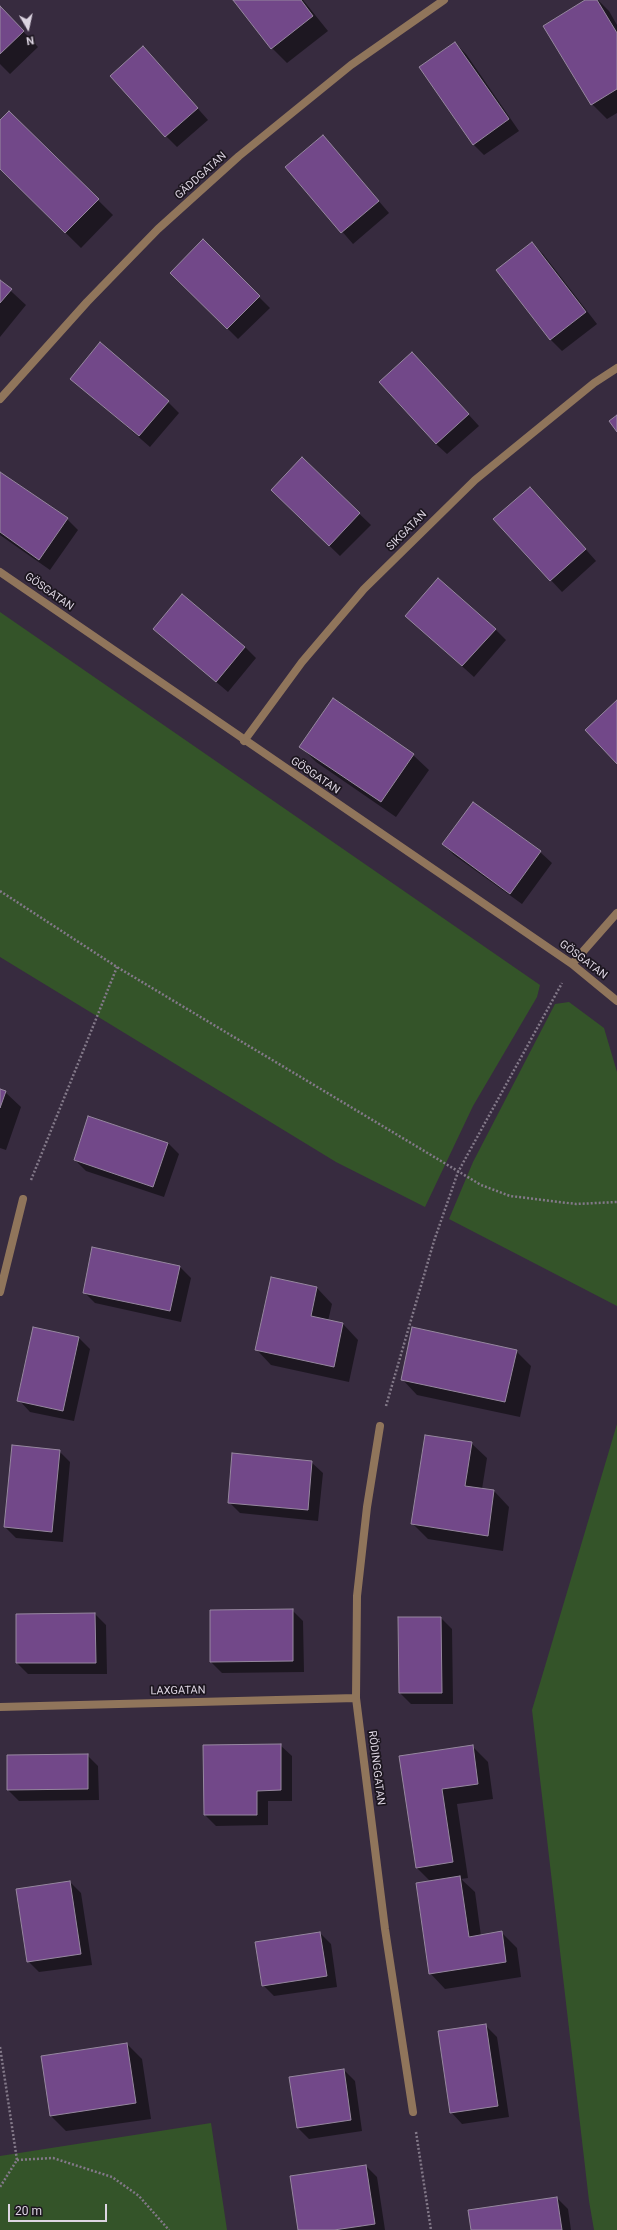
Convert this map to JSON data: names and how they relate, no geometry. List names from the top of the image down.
{
  "streets": {
    "street": [
      "GÄDDGATAN",
      "SIKGATAN",
      "GÖSGATAN",
      "LAXGATAN",
      "RÖDINGGATAN"
    ]
  },
  "crossings": [
    ["SIKGATAN", "GÖSGATAN"],
    ["LAXGATAN", "RÖDINGGATAN"]
  ],
  "scale_bar": "20 m",
  "north": "bottom"
}
